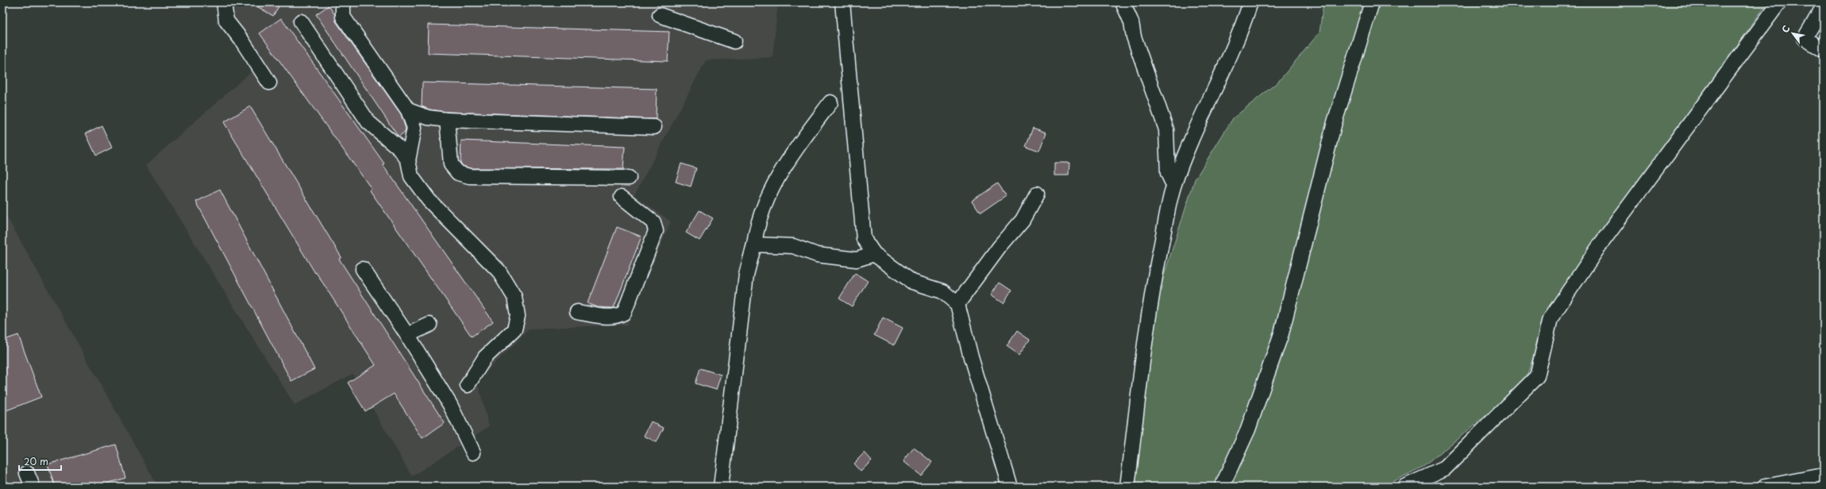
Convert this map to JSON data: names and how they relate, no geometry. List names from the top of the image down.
{
  "scale_bar": "20 m",
  "north": "top left"
}
